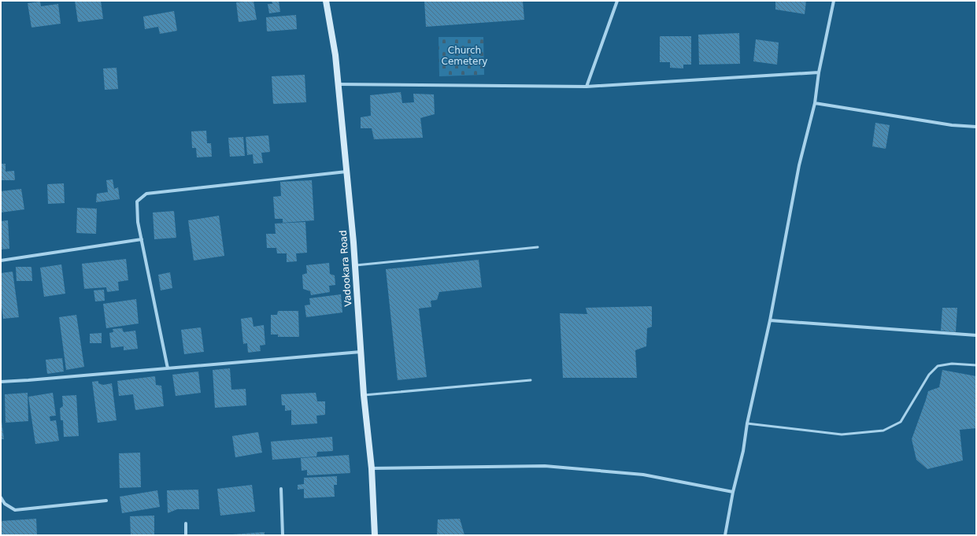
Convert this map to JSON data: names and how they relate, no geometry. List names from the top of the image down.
{
  "streets": {
    "street": ["Vadookara Road"]
  },
  "parks": ["Church Cemetery"]
}
